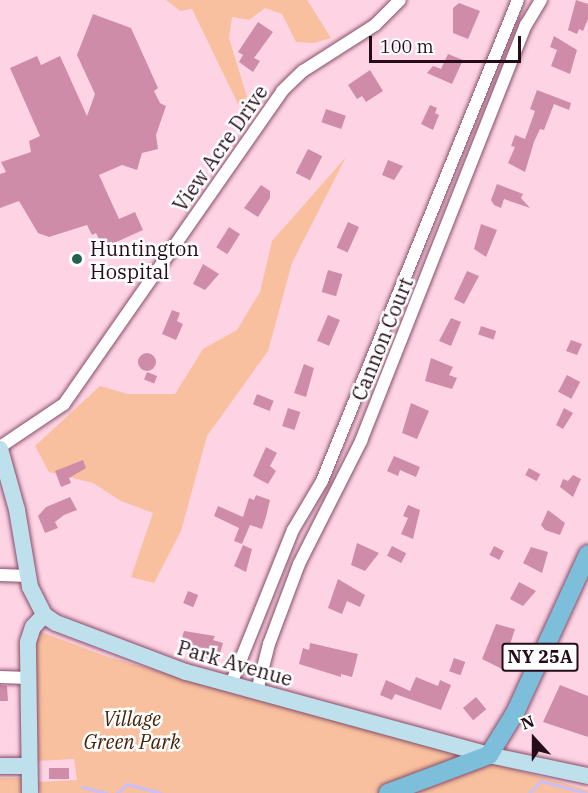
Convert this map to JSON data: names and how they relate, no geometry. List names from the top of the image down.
{
  "streets": {
    "main road": ["NY 25A", "Park Avenue"],
    "street": ["View Acre Drive", "Cannon Court"]
  },
  "crossings": [
    ["Cannon Court", "Park Avenue"],
    ["NY 25A", "Park Avenue"]
  ],
  "parks": ["Village Green Park"],
  "places": ["Huntington Hospital"],
  "scale_bar": "100 m",
  "north": "top"
}
